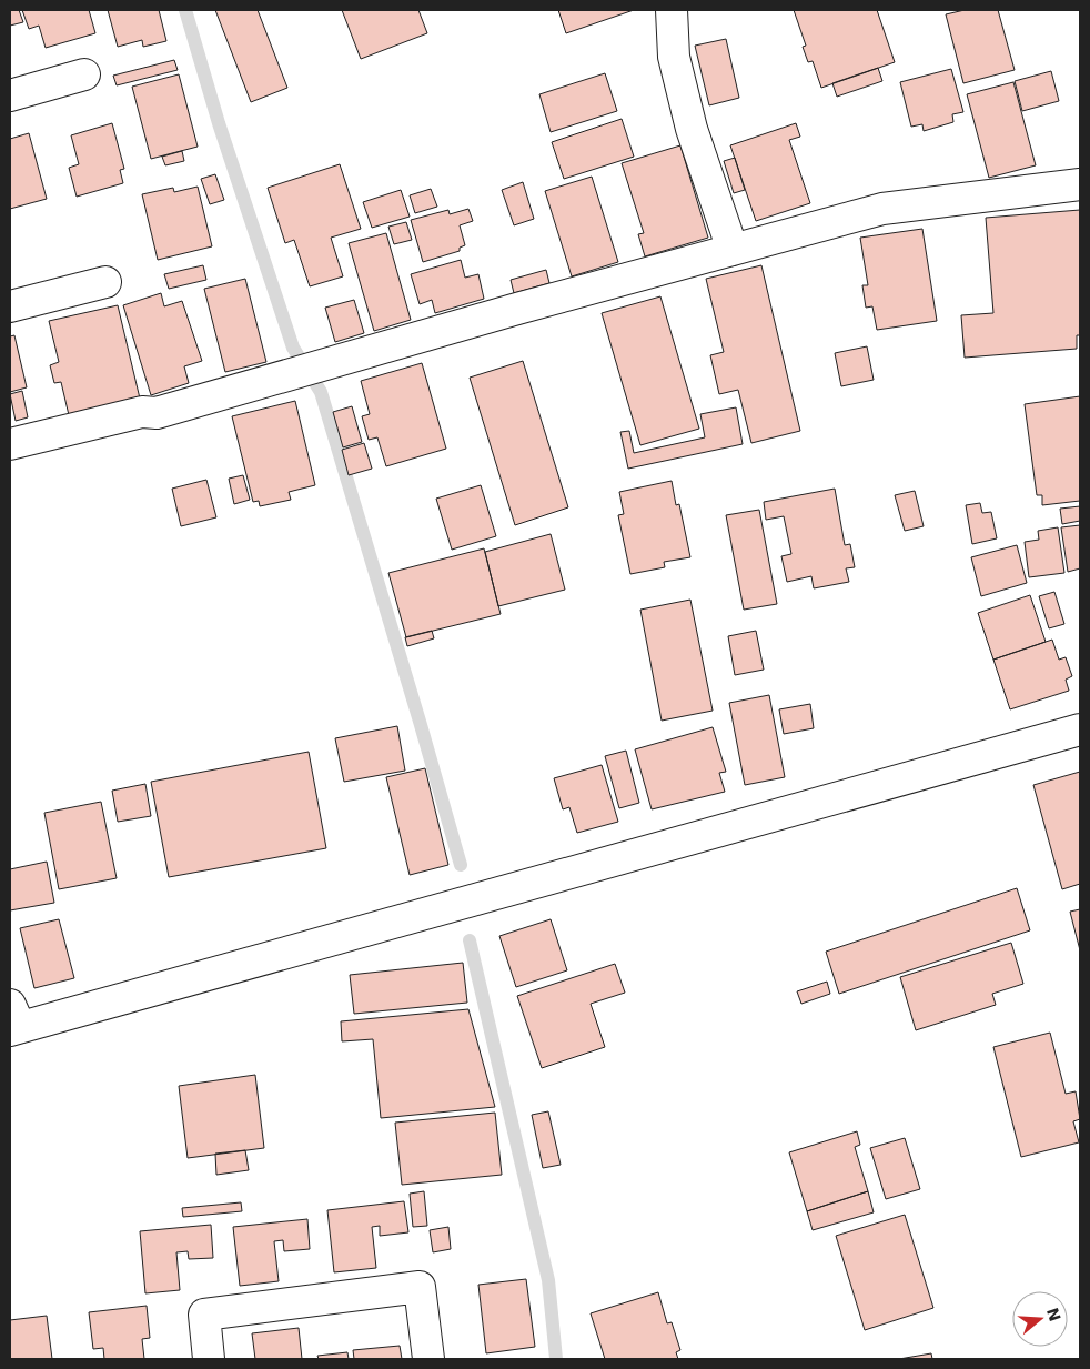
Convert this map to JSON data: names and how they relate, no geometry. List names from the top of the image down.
{
  "north": "right"
}
